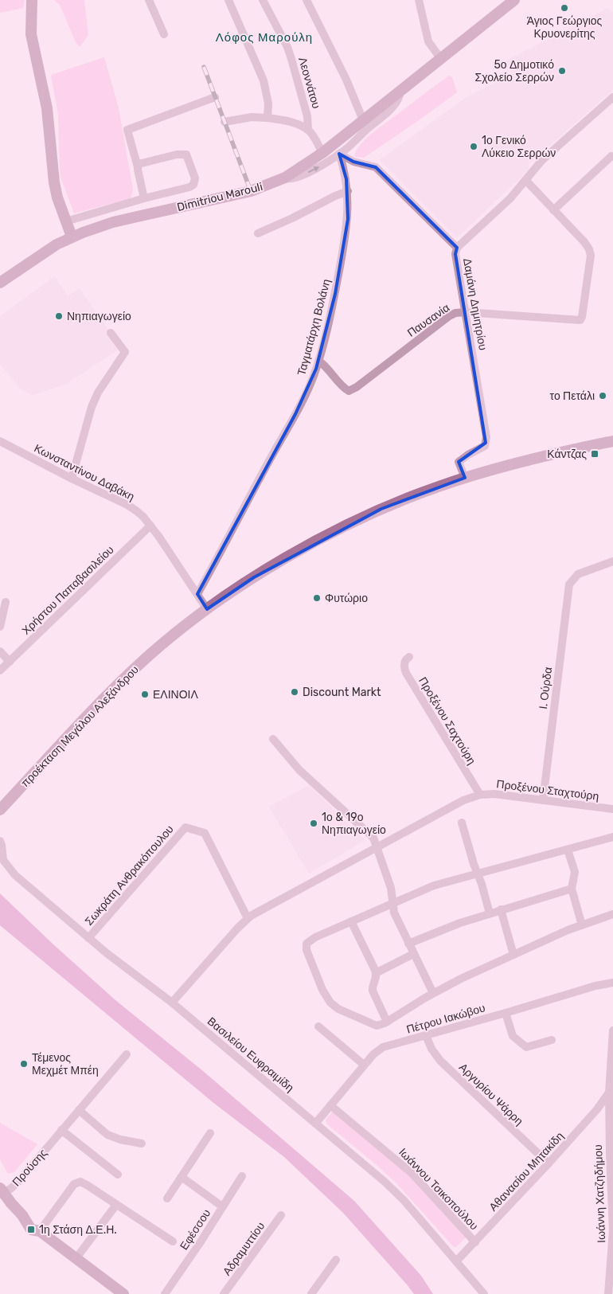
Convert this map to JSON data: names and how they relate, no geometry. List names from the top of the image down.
{
  "streets": {
    "main road": ["Dimitriou Marouli", "προέκταση Μεγάλου Αλεξάνδρου", "Προύσης"],
    "street": [
      "Λεοννάτου",
      "Δαμάνη Δημητρίου",
      "Παυσανία",
      "Ταγματάρχη Βολάνη",
      "Κωνσταντίνου Δαβάκη",
      "Χρήστου Παπαβασιλείου",
      "Ι. Ούρδα",
      "Προξένου Σαχτούρη",
      "Προξένου Σταχτούρη",
      "Σωκράτη Ανθρακόπουλου",
      "Πέτρου Ιακώβου",
      "Βασιλείου Ευφραιμίδη",
      "Αργυρίου Ψάρρη",
      "Αθανασίου Μητακίδη",
      "Ιωάννου Τσικοπούλου",
      "Ιωάννη Χατζηδήμου",
      "Εφέσσου",
      "Αδραμυττίου"
    ]
  },
  "crossings": [
    ["Λεοννάτου", "Dimitriou Marouli"],
    ["Δαμάνη Δημητρίου", "Παυσανία"],
    ["Δαμάνη Δημητρίου", "Ταγματάρχη Βολάνη"],
    ["Δαμάνη Δημητρίου", "προέκταση Μεγάλου Αλεξάνδρου"],
    ["Παυσανία", "Ταγματάρχη Βολάνη"],
    ["Ταγματάρχη Βολάνη", "Κωνσταντίνου Δαβάκη"],
    ["Κωνσταντίνου Δαβάκη", "Χρήστου Παπαβασιλείου"],
    ["Κωνσταντίνου Δαβάκη", "προέκταση Μεγάλου Αλεξάνδρου"],
    ["Ι. Ούρδα", "Προξένου Σταχτούρη"],
    ["Προξένου Σαχτούρη", "Προξένου Σταχτούρη"],
    ["Σωκράτη Ανθρακόπουλου", "Βασιλείου Ευφραιμίδη"],
    ["Πέτρου Ιακώβου", "Βασιλείου Ευφραιμίδη"],
    ["Πέτρου Ιακώβου", "Αργυρίου Ψάρρη"],
    ["Πέτρου Ιακώβου", "Ιωάννου Τσικοπούλου"],
    ["Βασιλείου Ευφραιμίδη", "Αθανασίου Μητακίδη"],
    ["Αργυρίου Ψάρρη", "Αθανασίου Μητακίδη"],
    ["Αθανασίου Μητακίδη", "Ιωάννου Τσικοπούλου"],
    ["Αθανασίου Μητακίδη", "Ιωάννη Χατζηδήμου"]
  ],
  "districts": ["Λόφος Μαρούλη"],
  "places": {
    "other": [
      "Άγιος Γεώργιος Κρυονερίτης",
      "5ο Δημοτικό Σχολείο Σερρών",
      "1ο Γενικό Λύκειο Σερρών",
      "Νηπιαγωγείο",
      "το Πετάλι",
      "Φυτώριο",
      "Discount Markt",
      "ΕΛΙΝΟΙΛ",
      "1ο & 19ο Νηπιαγωγείο",
      "Τέμενος Μεχμέτ Μπέη"
    ],
    "transit": ["Κάντζας", "1η Στάση Δ.Ε.Η."]
  }
}
